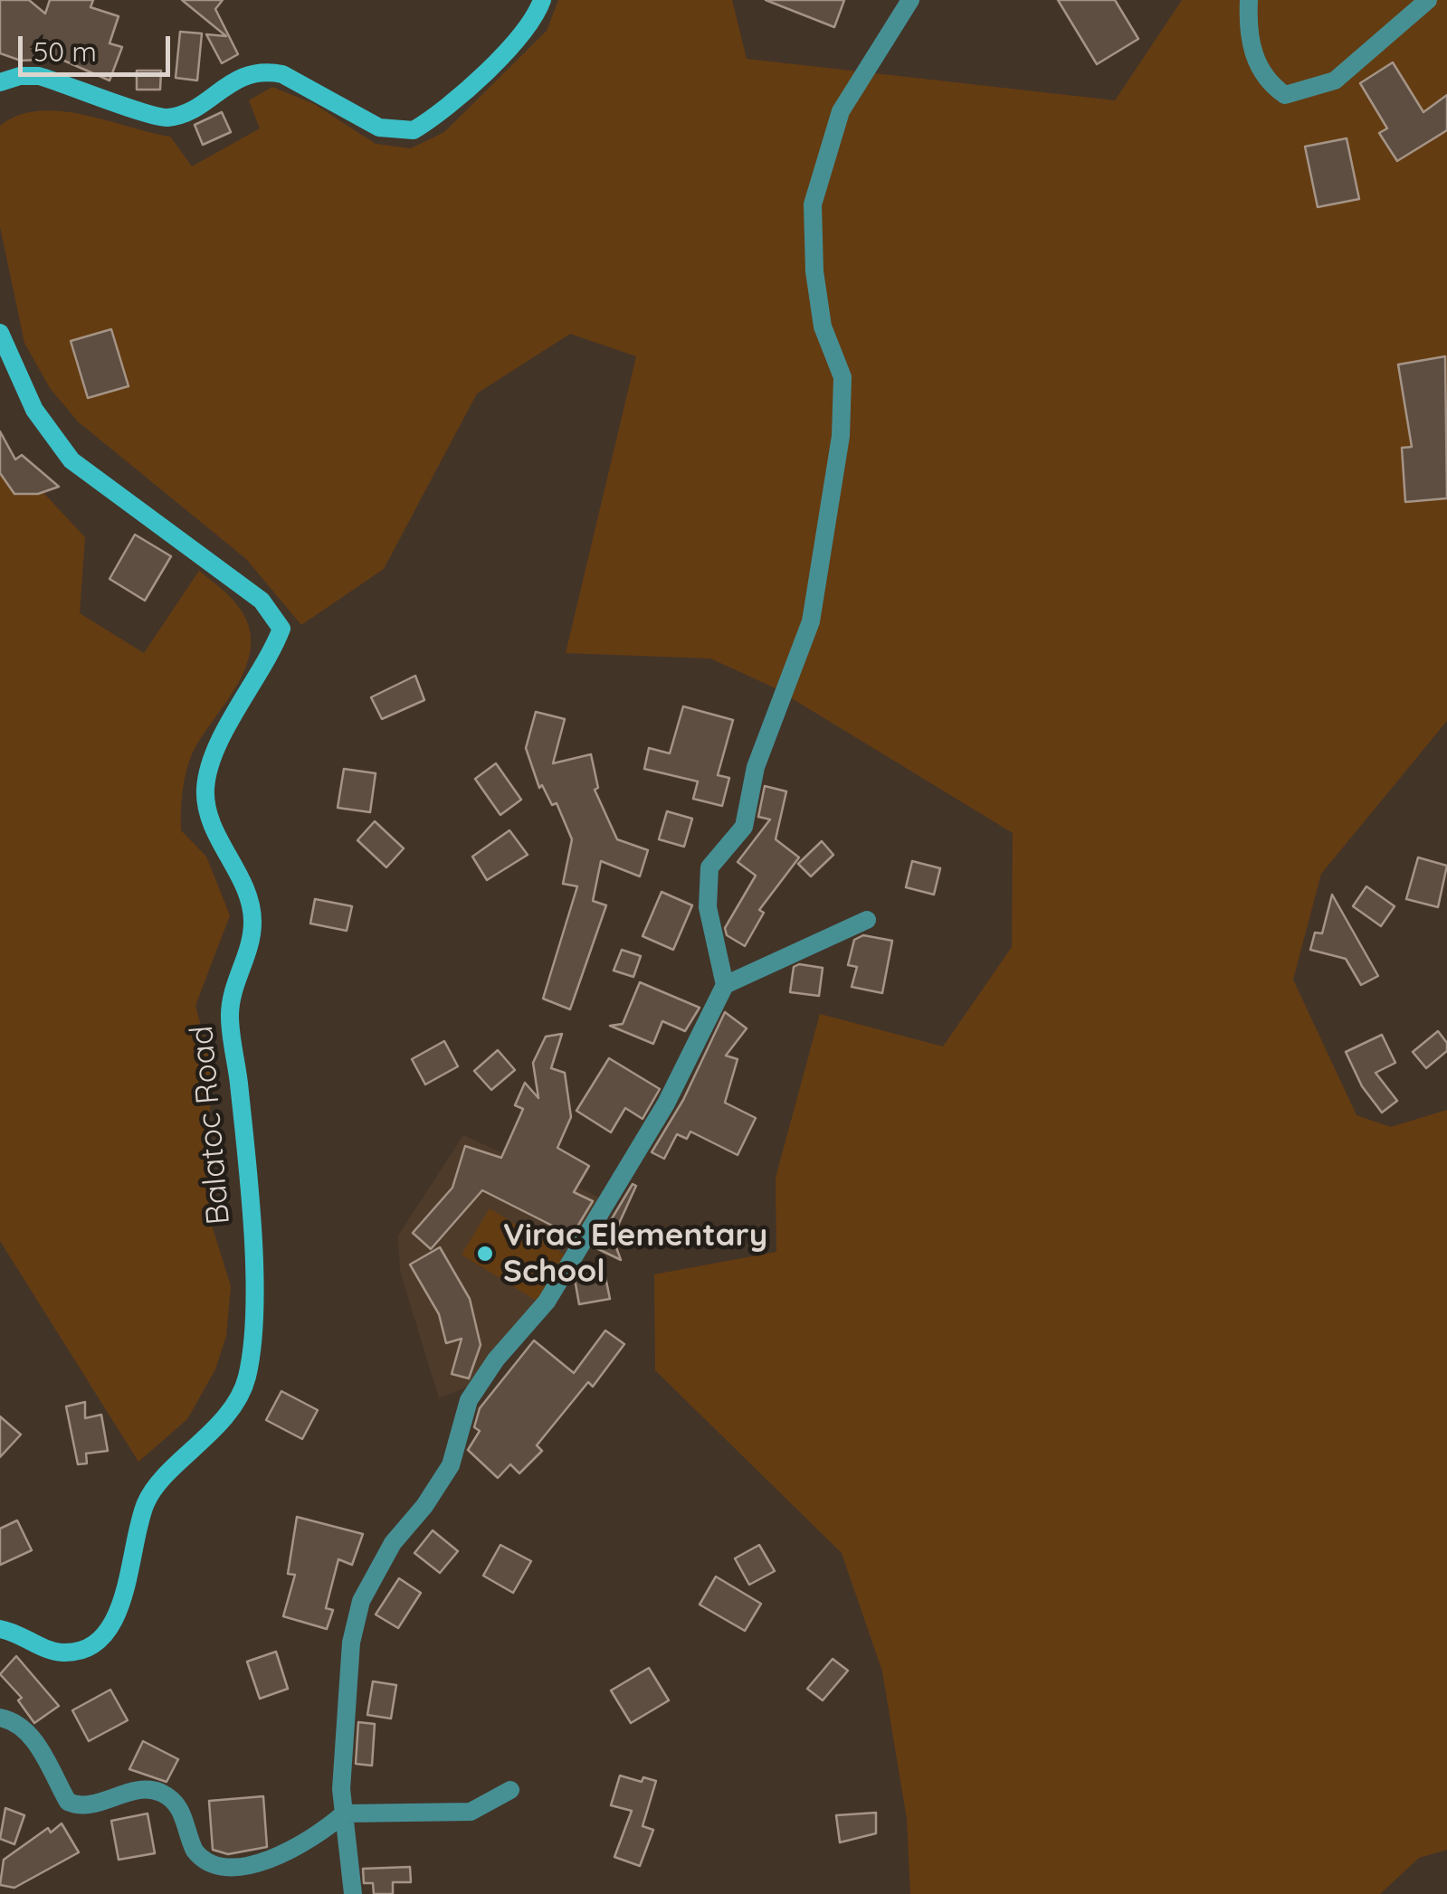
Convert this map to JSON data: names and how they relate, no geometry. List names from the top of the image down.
{
  "streets": {
    "main road": ["Balatoc Road"]
  },
  "places": ["Virac Elementary School"],
  "scale_bar": "50 m"
}
